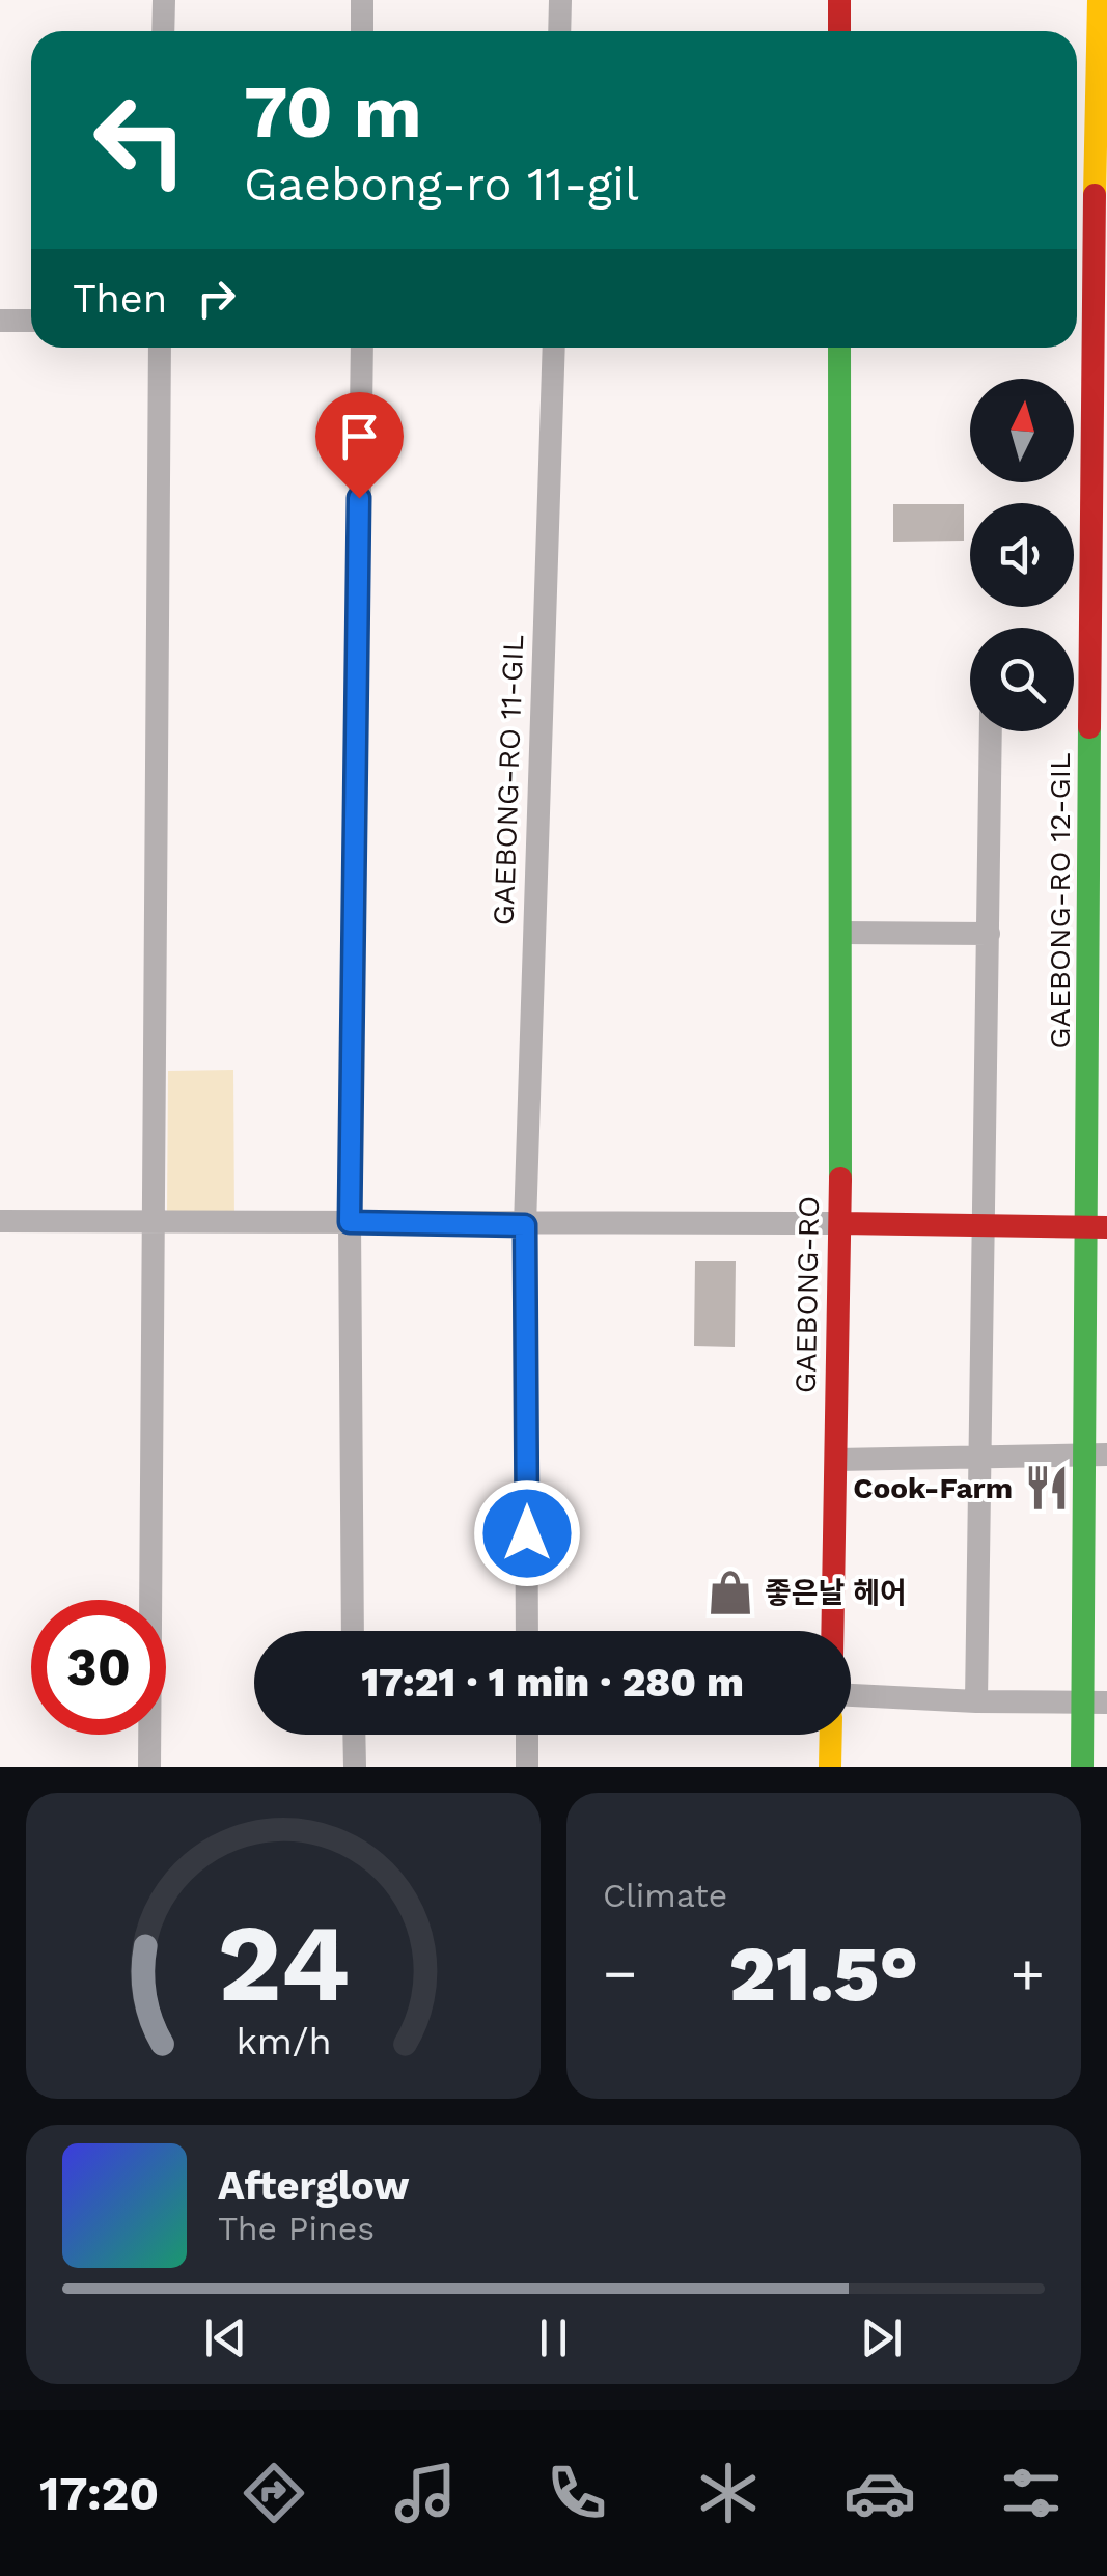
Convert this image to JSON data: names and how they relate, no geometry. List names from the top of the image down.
{
  "streets": {
    "street": ["GAEBONG-RO 11-GIL", "GAEBONG-RO 12-GIL", "GAEBONG-RO"]
  },
  "places": {
    "restaurant": ["Cook-Farm"],
    "shop": ["좋은날 헤어"]
  },
  "north": "top",
  "page": {
    "turn": ["70 m", "Gaebong-ro 11-gil"],
    "then": "Then",
    "limit": "30",
    "trip": "17:21 · 1 min · 280 m",
    "tile": "Climate",
    "heat": ["−", "21.5°", "+"],
    "song": ["Afterglow", "The Pines"],
    "tabs": "17:20",
    "gauge": ["24", "km/h"]
  }
}
